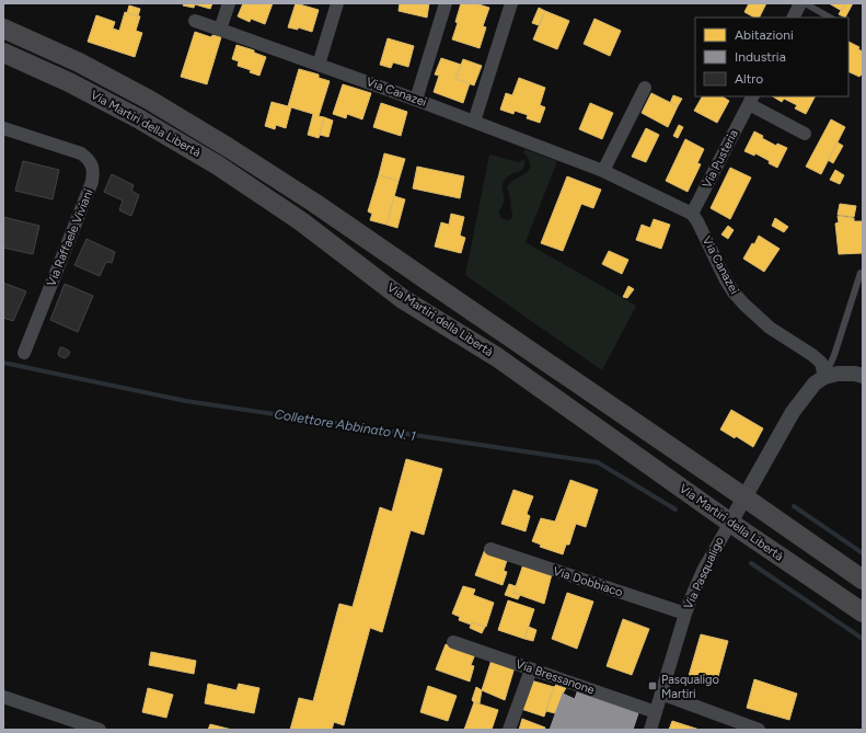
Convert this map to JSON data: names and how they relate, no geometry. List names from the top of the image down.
{
  "streets": {
    "main road": ["Via Martiri della Libertà"],
    "street": [
      "Via Canazei",
      "Via Pusteria",
      "Via Raffaele Viviani",
      "Via Pasqualigo",
      "Via Dobbiaco",
      "Via Bressanone"
    ]
  },
  "crossings": [
    ["Via Canazei", "Via Pusteria"],
    ["Via Canazei", "Via Pasqualigo"],
    ["Via Martiri della Libertà", "Via Pasqualigo"],
    ["Via Pasqualigo", "Via Dobbiaco"],
    ["Via Pasqualigo", "Via Bressanone"]
  ],
  "water": ["Collettore Abbinato N. 1"],
  "places": {
    "transit": ["Pasqualigo Martiri"]
  },
  "legend": ["Abitazioni", "Industria", "Altro"]
}
